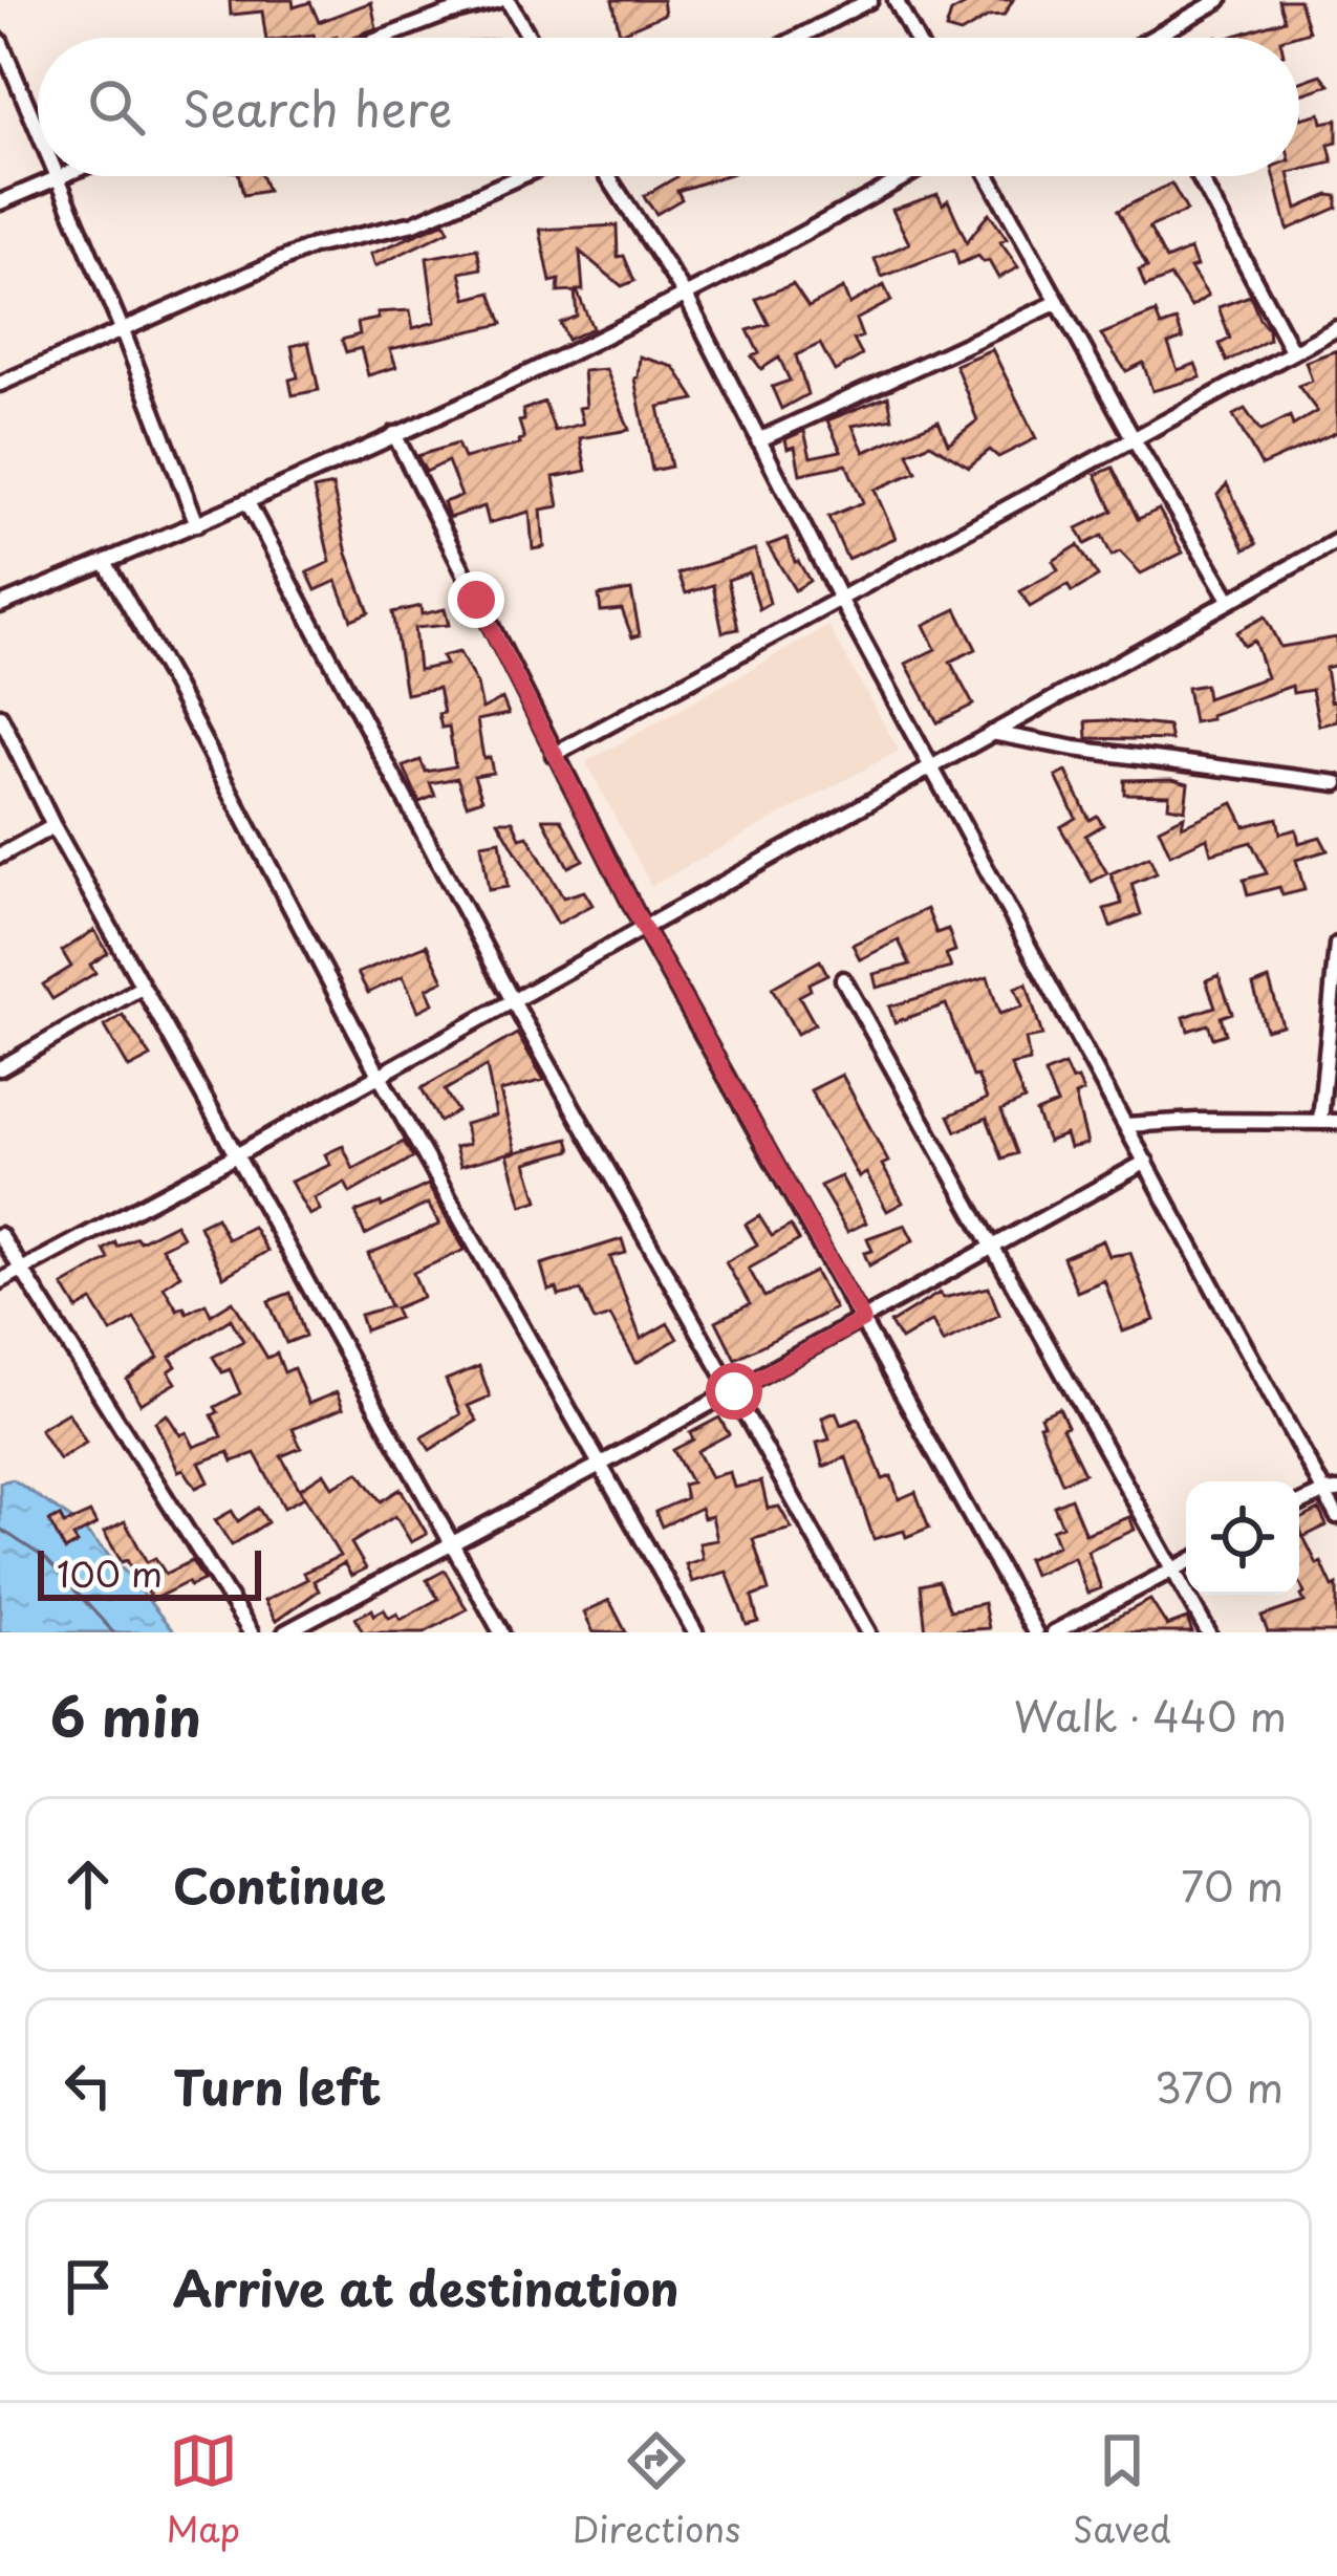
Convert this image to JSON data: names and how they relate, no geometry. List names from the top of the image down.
{
  "scale_bar": "100 m",
  "page": {
    "search": "Search here",
    "scale": "100 m",
    "heading": ["6 min", "Walk · 440 m"],
    "list": [
      ["Continue", "70 m"],
      ["Turn left", "370 m"],
      "Arrive at destination"
    ],
    "nav": ["Map", "Directions", "Saved"]
  }
}
